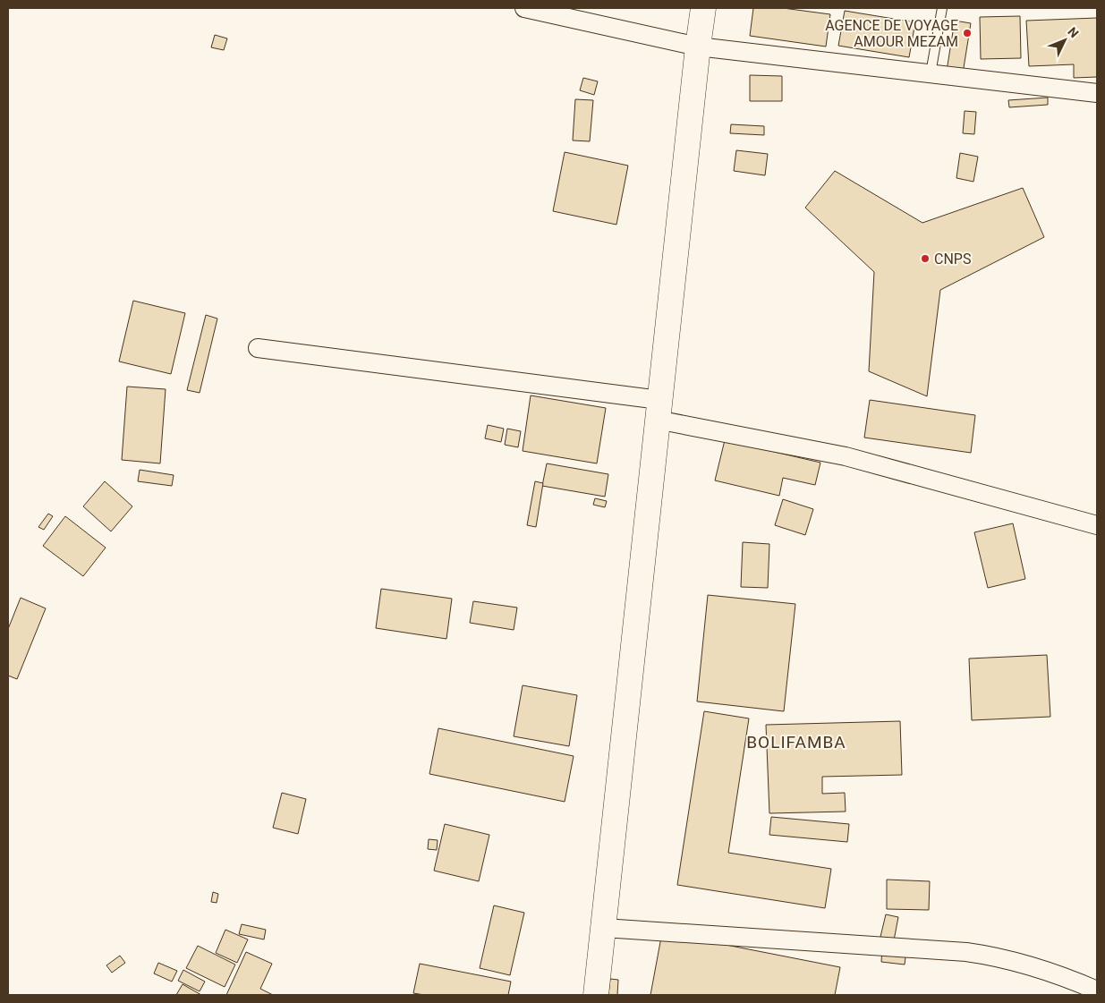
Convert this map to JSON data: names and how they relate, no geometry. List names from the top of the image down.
{
  "districts": ["BOLIFAMBA"],
  "places": ["AGENCE DE VOYAGE AMOUR MEZAM", "CNPS"],
  "north": "top right"
}
